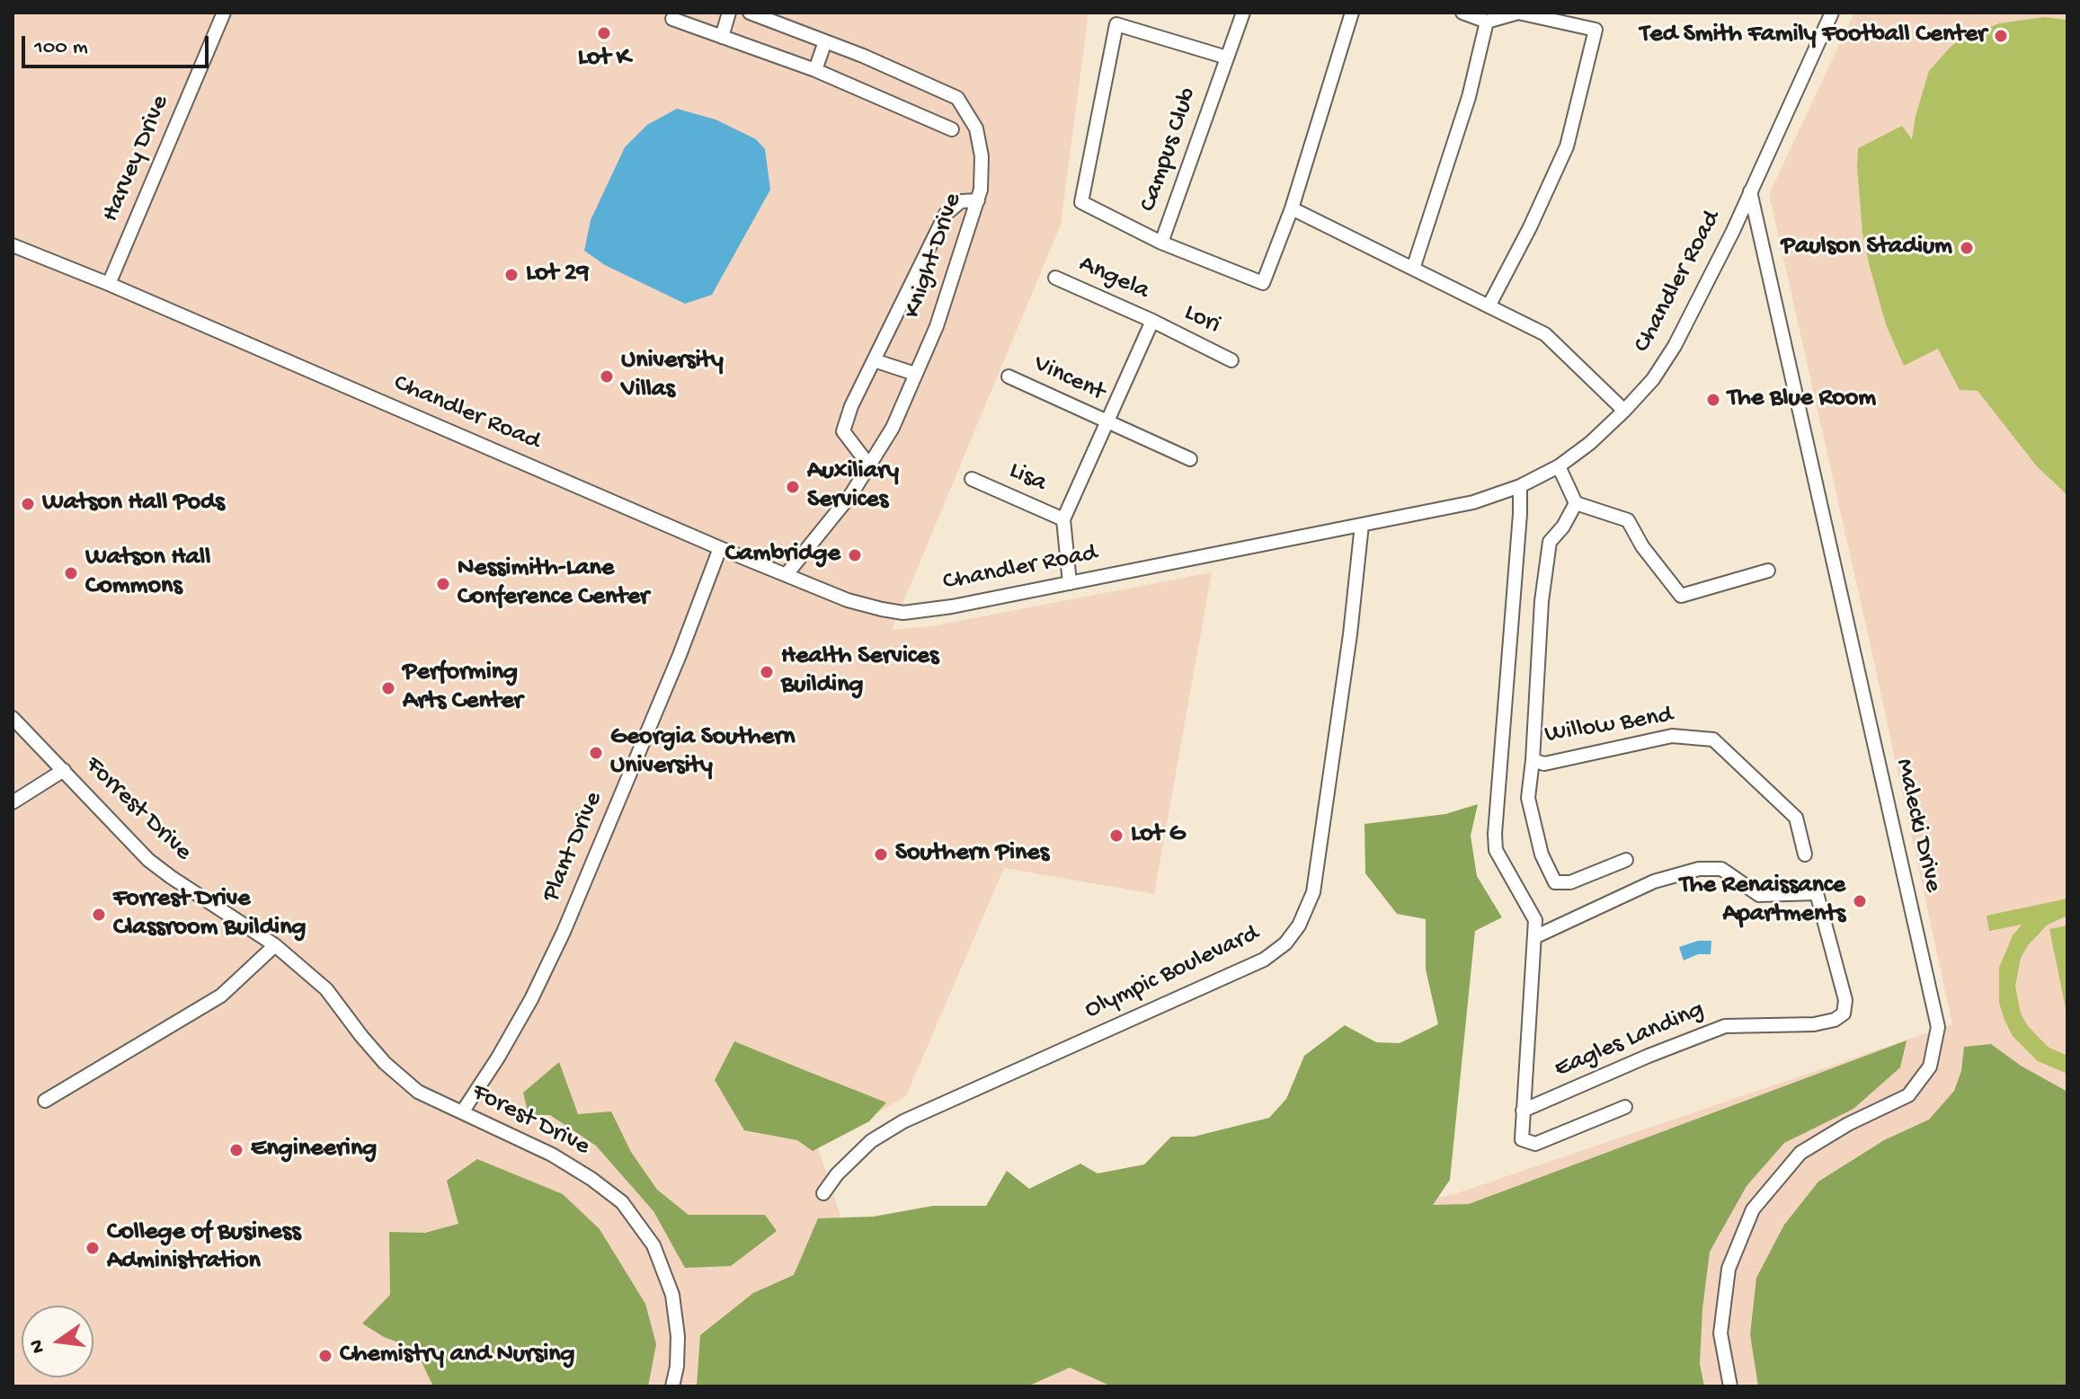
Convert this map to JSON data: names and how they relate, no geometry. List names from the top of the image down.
{
  "streets": {
    "street": [
      "Campus Club",
      "Harvey Drive",
      "Knight Drive",
      "Angela",
      "Chandler Road",
      "Lori",
      "Vincent",
      "Lisa",
      "Willow Bend",
      "Forrest Drive",
      "Malecki Drive",
      "Plant Drive",
      "Olympic Boulevard",
      "Eagles Landing",
      "Forest Drive"
    ]
  },
  "crossings": [
    ["Harvey Drive", "Chandler Road"],
    ["Knight Drive", "Chandler Road"],
    ["Angela", "Lori"],
    ["Chandler Road", "Malecki Drive"],
    ["Chandler Road", "Plant Drive"],
    ["Chandler Road", "Olympic Boulevard"],
    ["Chandler Road", "Eagles Landing"],
    ["Forrest Drive", "Forest Drive"],
    ["Plant Drive", "Forest Drive"]
  ],
  "places": [
    "Lot K",
    "Ted Smith Family Football Center",
    "Paulson Stadium",
    "Lot 29",
    "University Villas",
    "The Blue Room",
    "Auxiliary Services",
    "Watson Hall Pods",
    "Cambridge",
    "Watson Hall Commons",
    "Nessimith-Lane Conference Center",
    "Health Services Building",
    "Performing Arts Center",
    "Georgia Southern University",
    "Lot G",
    "Southern Pines",
    "The Renaissance Apartments",
    "Forrest Drive Classroom Building",
    "Engineering",
    "College of Business Administration",
    "Chemistry and Nursing"
  ],
  "scale_bar": "100 m",
  "north": "left"
}
